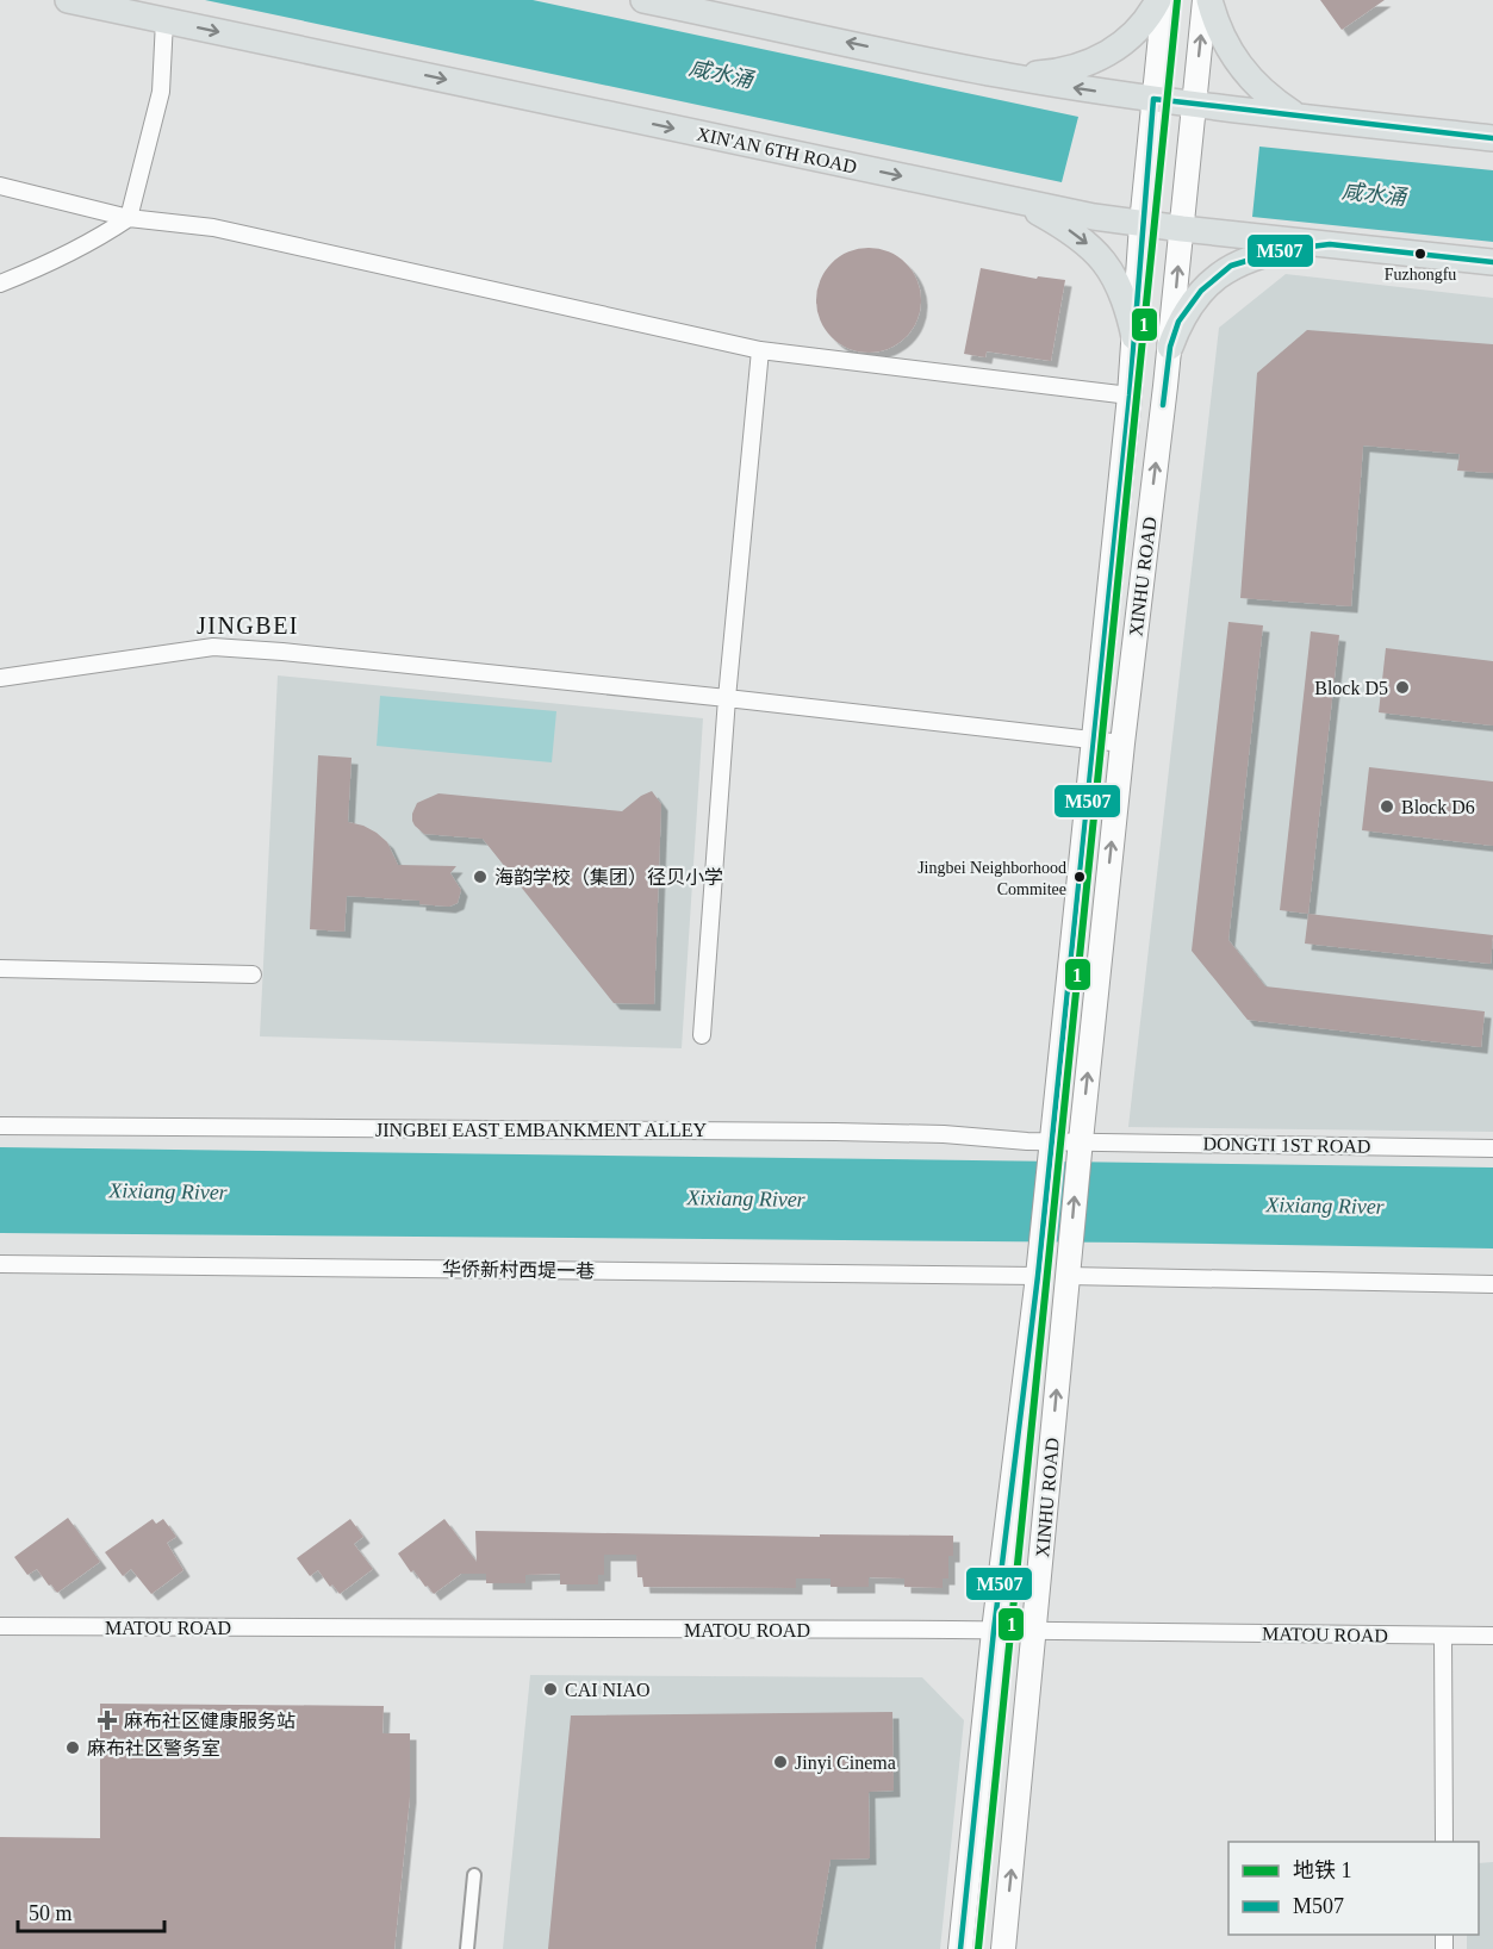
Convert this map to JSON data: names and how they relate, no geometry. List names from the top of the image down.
{
  "streets": {
    "main road": ["XIN'AN 6TH ROAD", "XINHU ROAD"],
    "street": [
      "JINGBEI EAST EMBANKMENT ALLEY",
      "DONGTI 1ST ROAD",
      "华侨新村西堤一巷",
      "MATOU ROAD"
    ]
  },
  "crossings": [
    ["XIN'AN 6TH ROAD", "XINHU ROAD"],
    ["XINHU ROAD", "JINGBEI EAST EMBANKMENT ALLEY"],
    ["XINHU ROAD", "DONGTI 1ST ROAD"],
    ["XINHU ROAD", "华侨新村西堤一巷"],
    ["XINHU ROAD", "MATOU ROAD"],
    ["JINGBEI EAST EMBANKMENT ALLEY", "DONGTI 1ST ROAD"]
  ],
  "districts": ["JINGBEI"],
  "water": ["咸水涌", "Xixiang River"],
  "places": {
    "other": [
      "Fuzhongfu",
      "Block D5",
      "Block D6",
      "海韵学校（集团）径贝小学",
      "Jingbei Neighborhood Commitee",
      "CAI NIAO",
      "麻布社区警务室",
      "Jinyi Cinema"
    ],
    "health": ["麻布社区健康服务站"]
  },
  "lines": ["metro line 1", "transit line M507"],
  "legend": ["地铁 1", "M507"],
  "scale_bar": "50 m"
}
